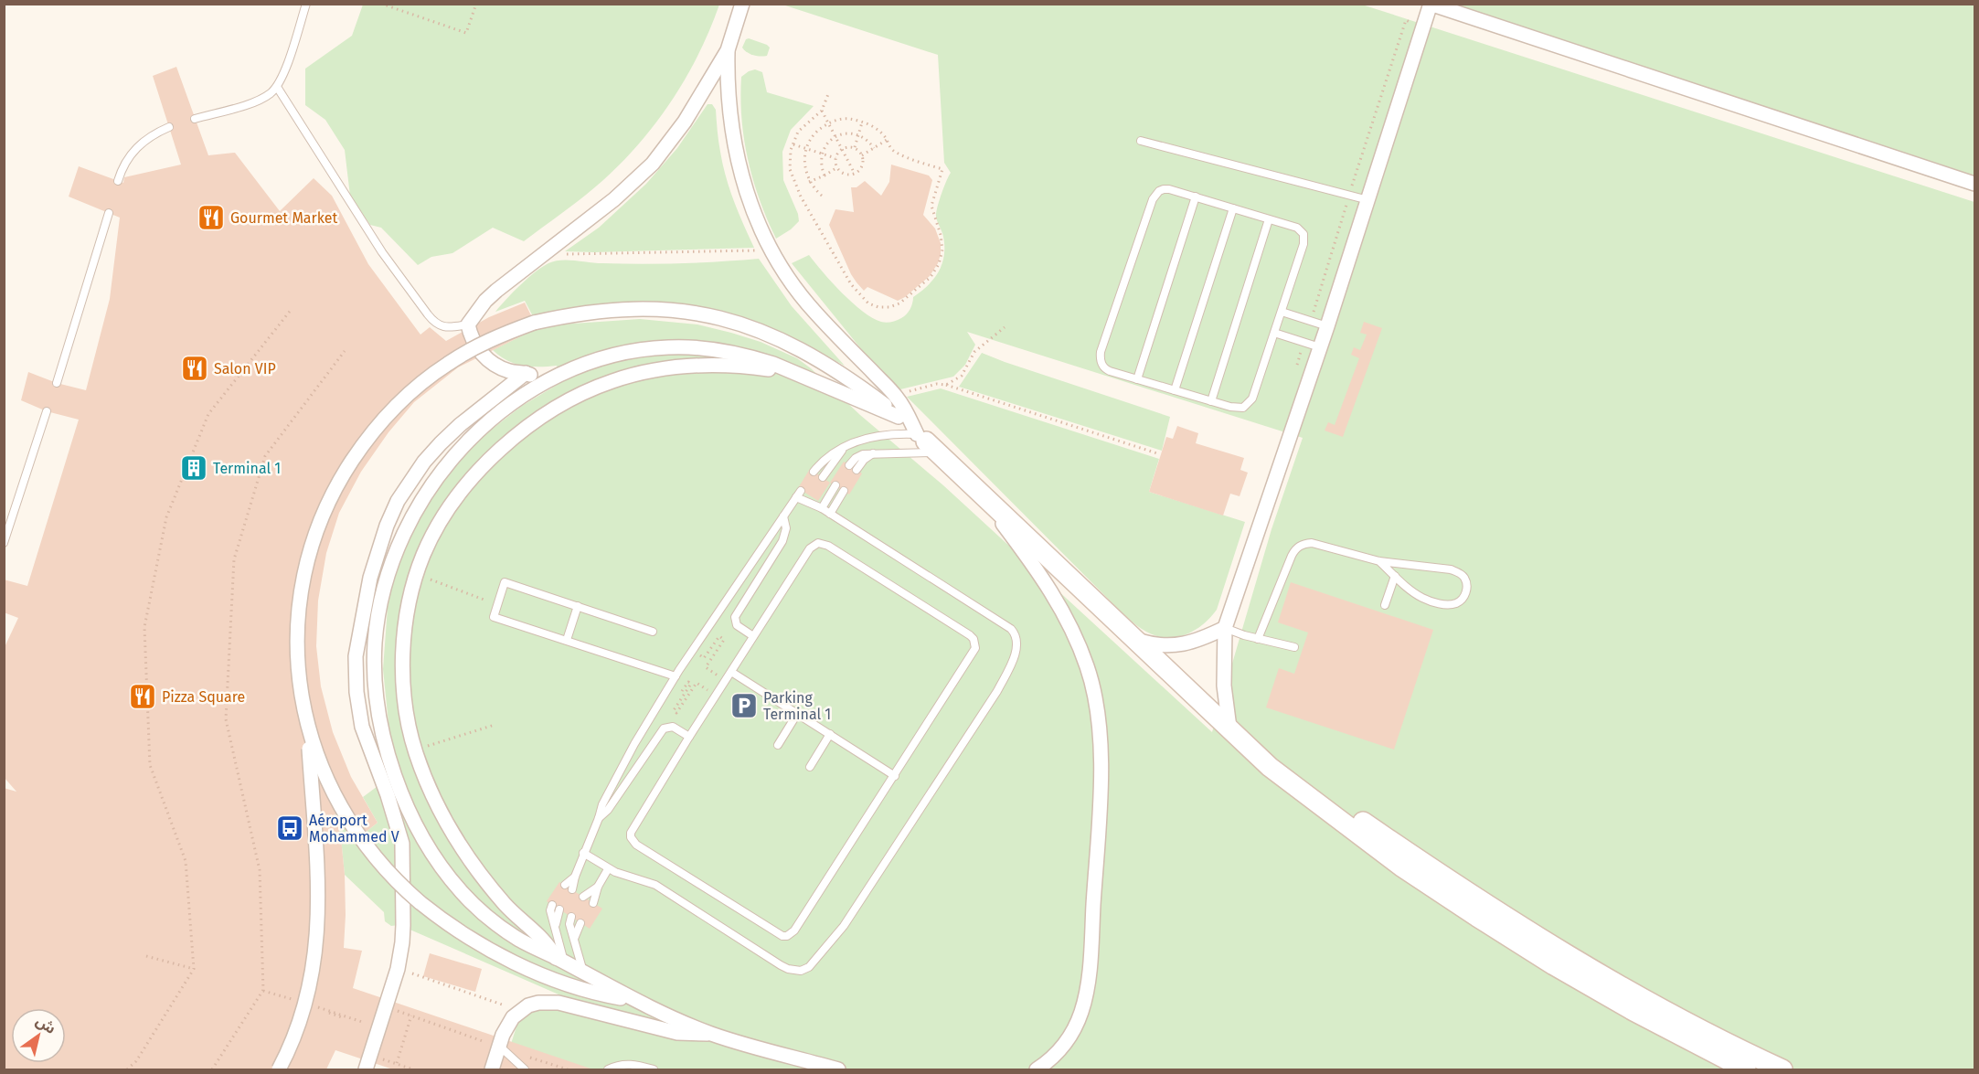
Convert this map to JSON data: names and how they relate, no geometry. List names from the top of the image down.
{
  "places": {
    "restaurant": ["Gourmet Market", "Salon VIP", "Pizza Square"],
    "building": ["Terminal 1"],
    "parking": ["Parking Terminal 1"],
    "bus stop": ["Aéroport Mohammed V"]
  },
  "north": "top right"
}
